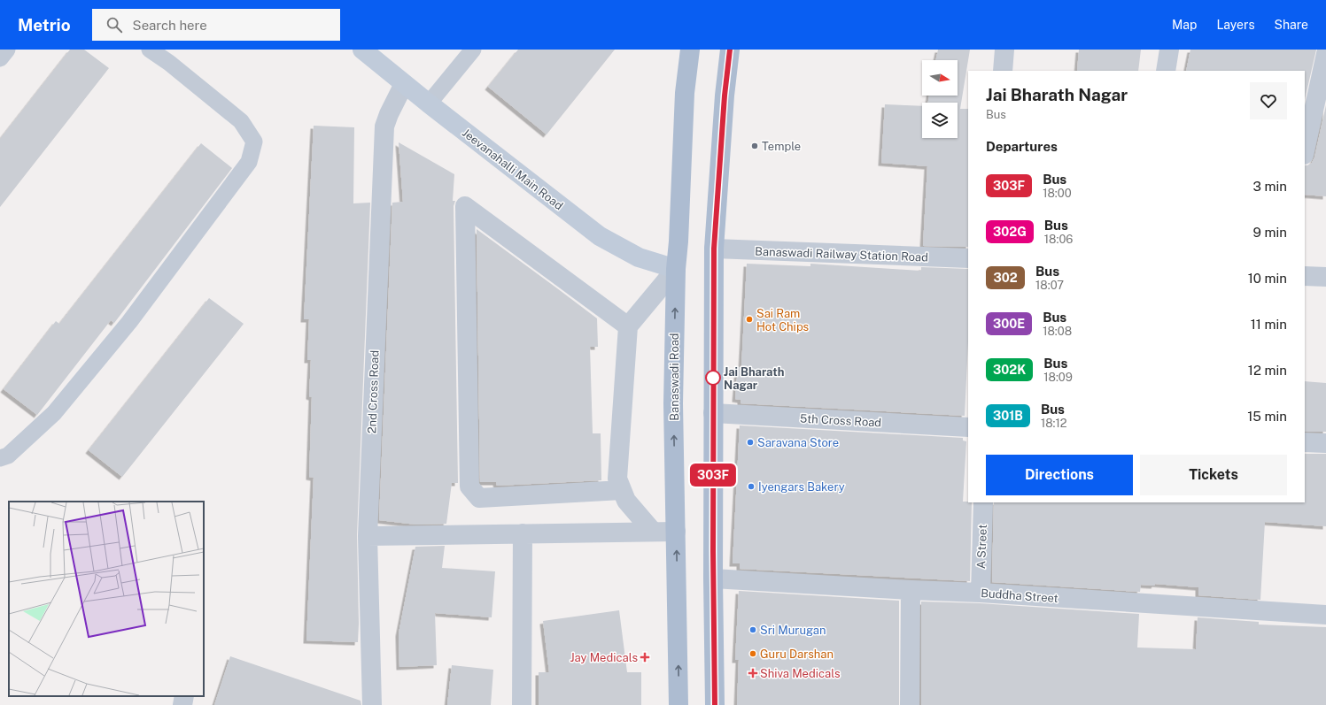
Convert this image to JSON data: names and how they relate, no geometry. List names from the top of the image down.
{
  "streets": {
    "main road": ["Banaswadi Road"],
    "street": [
      "Jeevanahalli Main Road",
      "Banaswadi Railway Station Road",
      "2nd Cross Road",
      "5th Cross Road",
      "A Street",
      "Buddha Street"
    ]
  },
  "crossings": [
    ["Jeevanahalli Main Road", "Banaswadi Road"],
    ["Jeevanahalli Main Road", "2nd Cross Road"],
    ["A Street", "Buddha Street"]
  ],
  "places": {
    "other": [
      "Temple",
      "Sai Ram Hot Chips",
      "Jai Bharath Nagar",
      "Saravana Store",
      "Iyengars Bakery",
      "Sri Murugan",
      "Guru Darshan"
    ],
    "health": ["Jay Medicals", "Shiva Medicals"]
  },
  "lines": ["bus line 303F"],
  "north": "right",
  "page": {
    "header": "Metrio",
    "search": "Search here",
    "nav": ["Map", "Layers", "Share"],
    "on_map": "303F",
    "heading": [
      ["Jai Bharath Nagar", "Bus"],
      "Departures"
    ],
    "list": [
      {
        "mark": "303F",
        "name": "Bus",
        "note": "18:00",
        "value": "3 min"
      },
      {
        "mark": "302G",
        "name": "Bus",
        "note": "18:06",
        "value": "9 min"
      },
      {
        "mark": "302",
        "name": "Bus",
        "note": "18:07",
        "value": "10 min"
      },
      {
        "mark": "300E",
        "name": "Bus",
        "note": "18:08",
        "value": "11 min"
      },
      {
        "mark": "302K",
        "name": "Bus",
        "note": "18:09",
        "value": "12 min"
      },
      {
        "mark": "301B",
        "name": "Bus",
        "note": "18:12",
        "value": "15 min"
      }
    ],
    "buttons": ["Directions", "Tickets"]
  }
}
